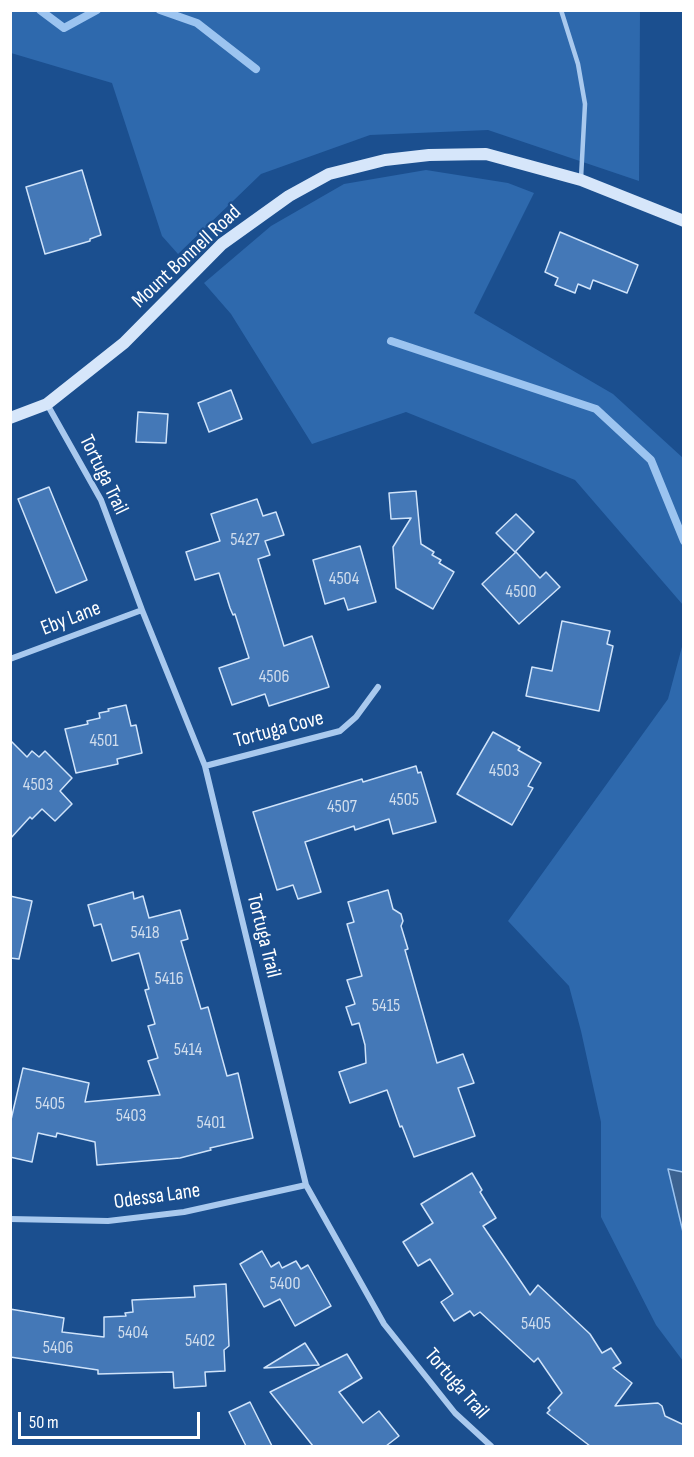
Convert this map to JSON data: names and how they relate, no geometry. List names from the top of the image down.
{
  "streets": {
    "street": [
      "Mount Bonnell Road",
      "Tortuga Trail",
      "Eby Lane",
      "Tortuga Cove",
      "Odessa Lane"
    ]
  },
  "crossings": [
    ["Mount Bonnell Road", "Tortuga Trail"],
    ["Tortuga Trail", "Eby Lane"],
    ["Tortuga Trail", "Tortuga Cove"],
    ["Tortuga Trail", "Odessa Lane"]
  ],
  "house_numbers": [
    "5427",
    "4504",
    "4500",
    "4506",
    "4501",
    "4503",
    "4503",
    "4505",
    "4507",
    "5418",
    "5416",
    "5415",
    "5414",
    "5405",
    "5403",
    "5401",
    "5400",
    "5405",
    "5404",
    "5402",
    "5406"
  ],
  "scale_bar": "50 m"
}
